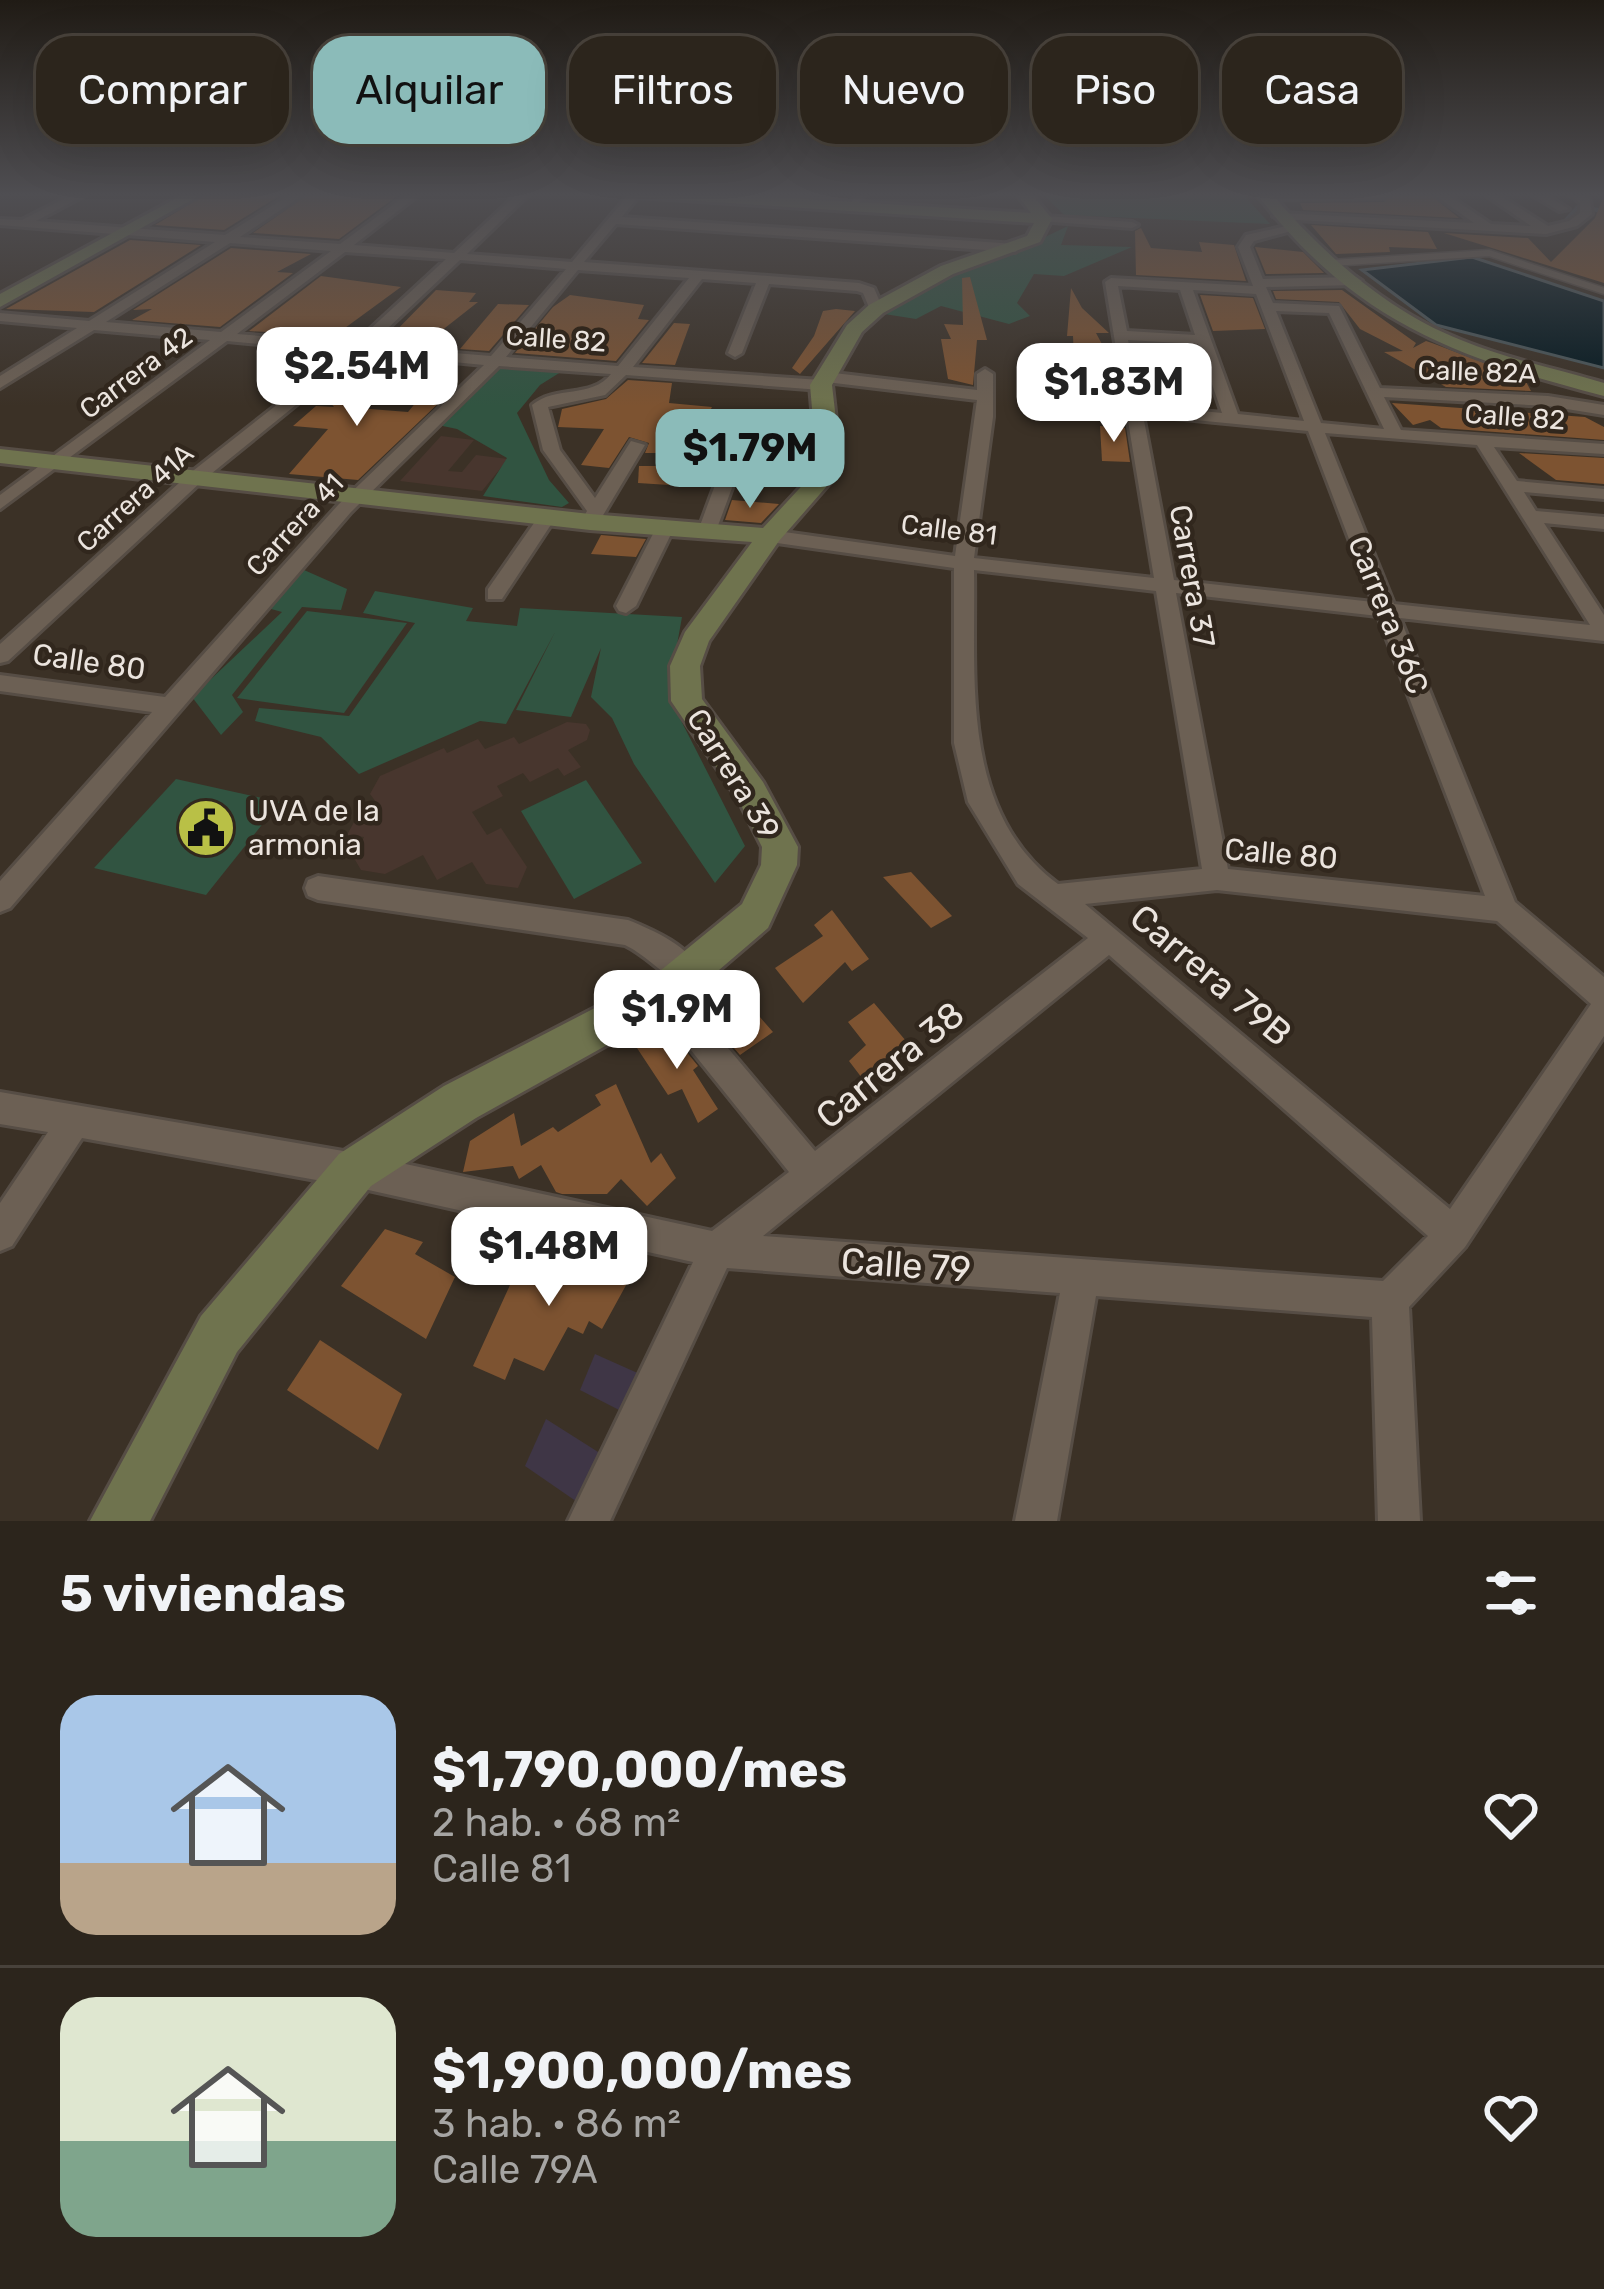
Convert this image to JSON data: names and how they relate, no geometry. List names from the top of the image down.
{
  "streets": {
    "street": [
      "Calle 82",
      "Calle 82A",
      "Carrera 42",
      "Carrera 41A",
      "Carrera 41",
      "Calle 81",
      "Carrera 37",
      "Carrera 36C",
      "Calle 80",
      "Carrera 39",
      "Carrera 79B",
      "Carrera 38",
      "Calle 79"
    ]
  },
  "crossings": [
    ["Calle 82", "Carrera 42"],
    ["Calle 82", "Carrera 41A"],
    ["Calle 82", "Carrera 41"],
    ["Calle 82", "Carrera 37"],
    ["Calle 82", "Carrera 36C"],
    ["Calle 82", "Carrera 39"],
    ["Calle 82", "Carrera 79B"],
    ["Carrera 42", "Calle 81"],
    ["Carrera 41A", "Calle 81"],
    ["Carrera 41", "Calle 81"],
    ["Carrera 41", "Calle 80"],
    ["Calle 81", "Carrera 37"],
    ["Calle 81", "Carrera 36C"],
    ["Calle 81", "Carrera 39"],
    ["Calle 81", "Carrera 79B"],
    ["Carrera 37", "Calle 80"],
    ["Carrera 36C", "Calle 80"],
    ["Calle 80", "Carrera 79B"],
    ["Carrera 39", "Calle 79"],
    ["Carrera 79B", "Carrera 38"],
    ["Carrera 38", "Calle 79"]
  ],
  "places": {
    "public building": ["UVA de la armonia"]
  },
  "page": {
    "chip": [
      "Comprar",
      "Alquilar",
      "Filtros",
      "Nuevo",
      "Piso",
      "Casa"
    ],
    "price": [
      "$2.54M",
      "$1.83M",
      "$1.79M",
      "$1.9M",
      "$1.48M"
    ],
    "heading": "5 viviendas",
    "list": [
      {
        "name": "$1,790,000/mes",
        "note": "2 hab. · 68 m² · Calle 81"
      },
      {
        "name": "$1,900,000/mes",
        "note": "3 hab. · 86 m² · Calle 79A"
      }
    ]
  }
}
